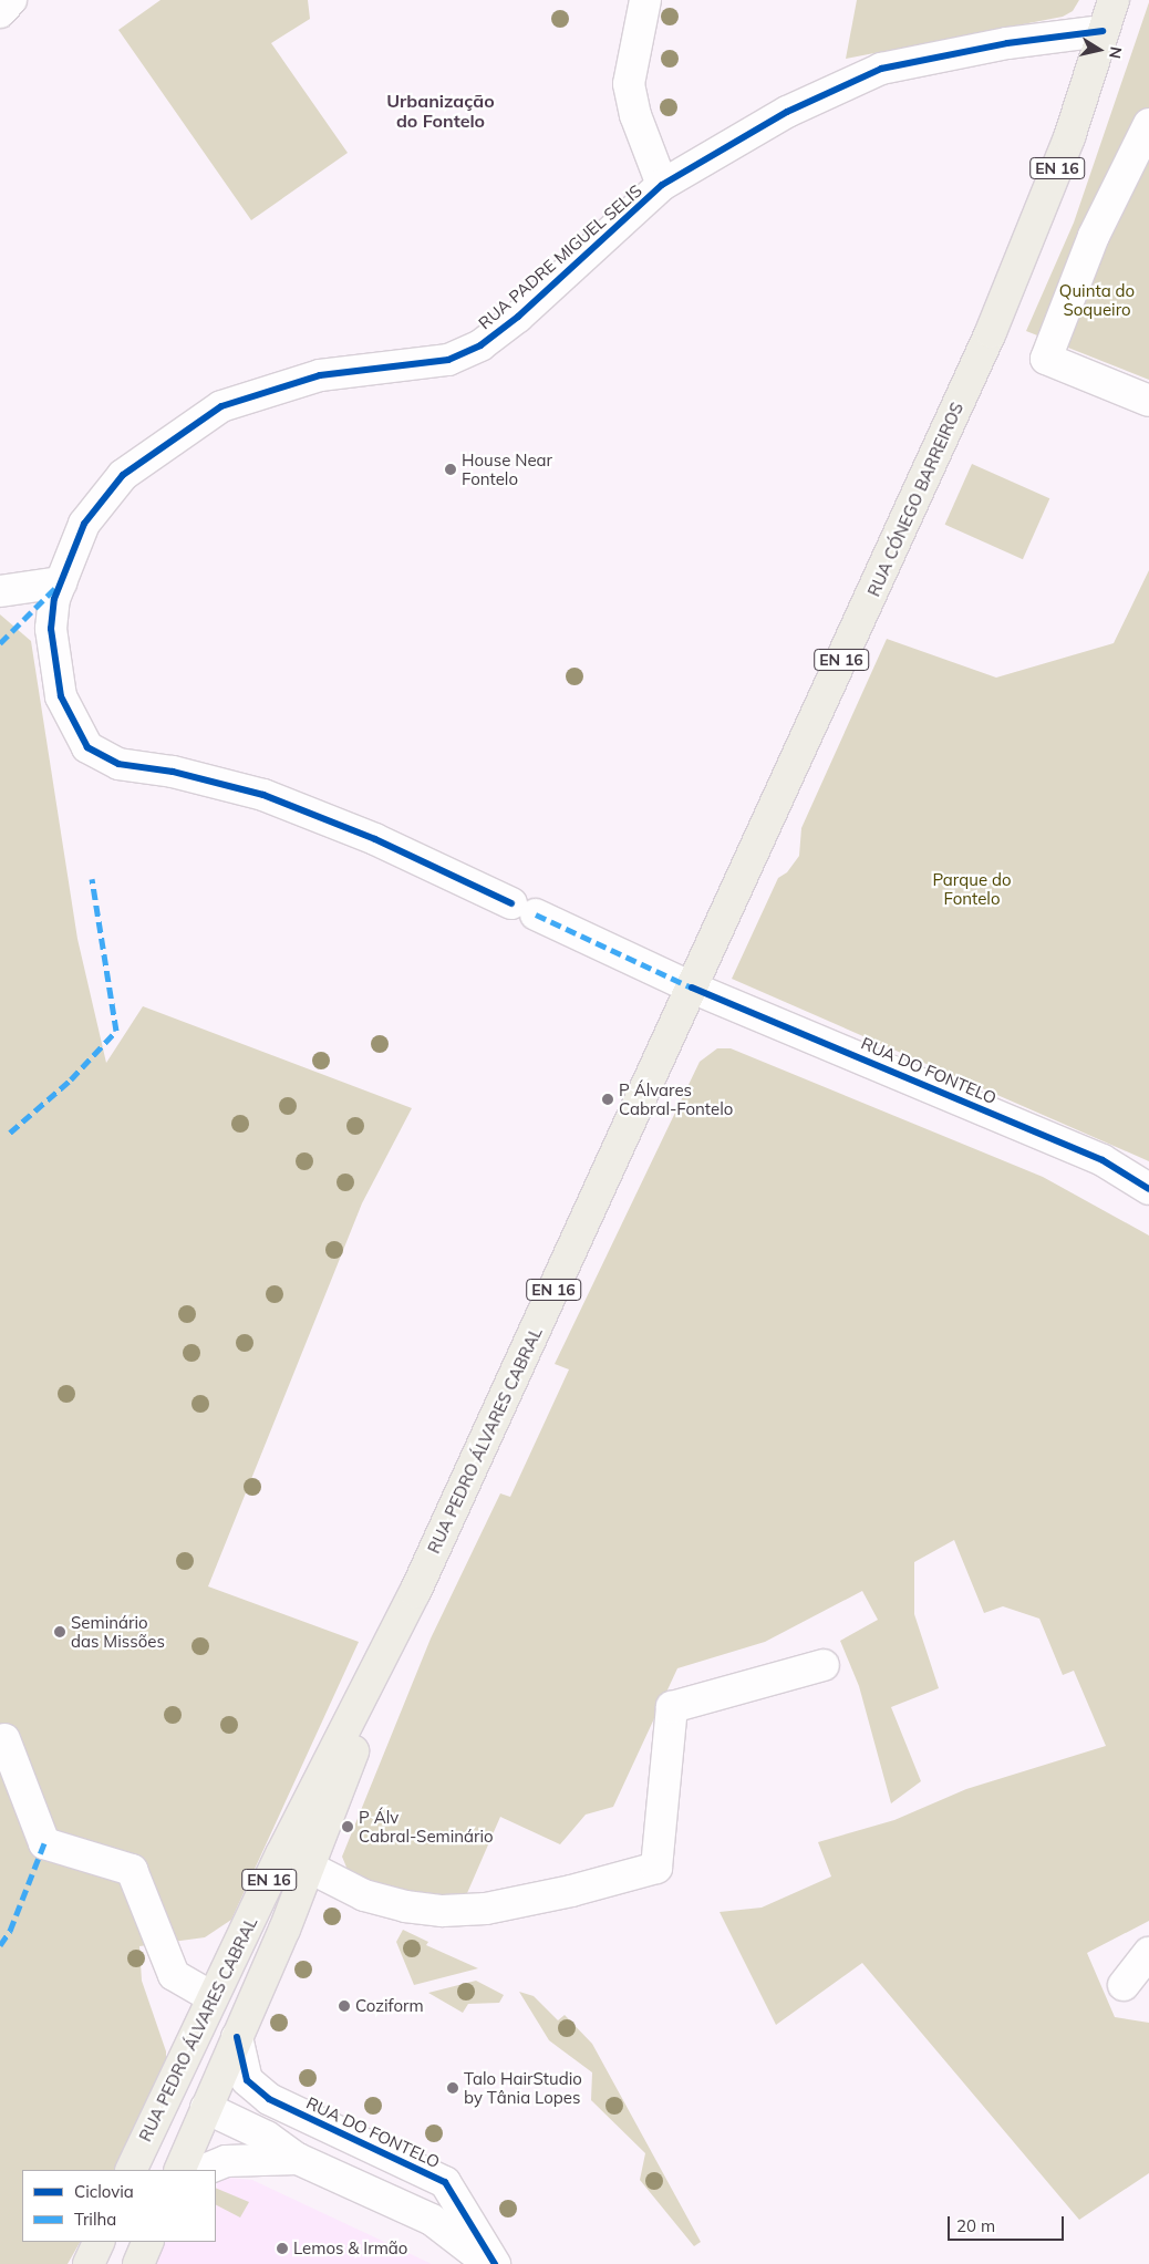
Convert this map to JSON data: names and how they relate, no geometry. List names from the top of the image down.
{
  "streets": {
    "main road": ["EN 16", "RUA CÓNEGO BARREIROS", "RUA PEDRO ÁLVARES CABRAL"],
    "street": ["RUA PADRE MIGUEL SELIS", "RUA DO FONTELO"]
  },
  "crossings": [
    ["RUA PADRE MIGUEL SELIS", "RUA CÓNEGO BARREIROS"],
    ["RUA PADRE MIGUEL SELIS", "RUA DO FONTELO"],
    ["RUA PADRE MIGUEL SELIS", "RUA PEDRO ÁLVARES CABRAL"],
    ["RUA CÓNEGO BARREIROS", "RUA DO FONTELO"],
    ["RUA CÓNEGO BARREIROS", "RUA PEDRO ÁLVARES CABRAL"],
    ["RUA DO FONTELO", "RUA PEDRO ÁLVARES CABRAL"]
  ],
  "districts": ["Urbanização do Fontelo"],
  "parks": ["Quinta do Soqueiro", "Parque do Fontelo"],
  "places": [
    "House Near Fontelo",
    "P Álvares Cabral-Fontelo",
    "Seminário das Missões",
    "P Álv Cabral-Seminário",
    "Coziform",
    "Talo HairStudio by Tânia Lopes",
    "Lemos & Irmão"
  ],
  "legend": ["Ciclovia", "Trilha"],
  "scale_bar": "20 m",
  "north": "right"
}
